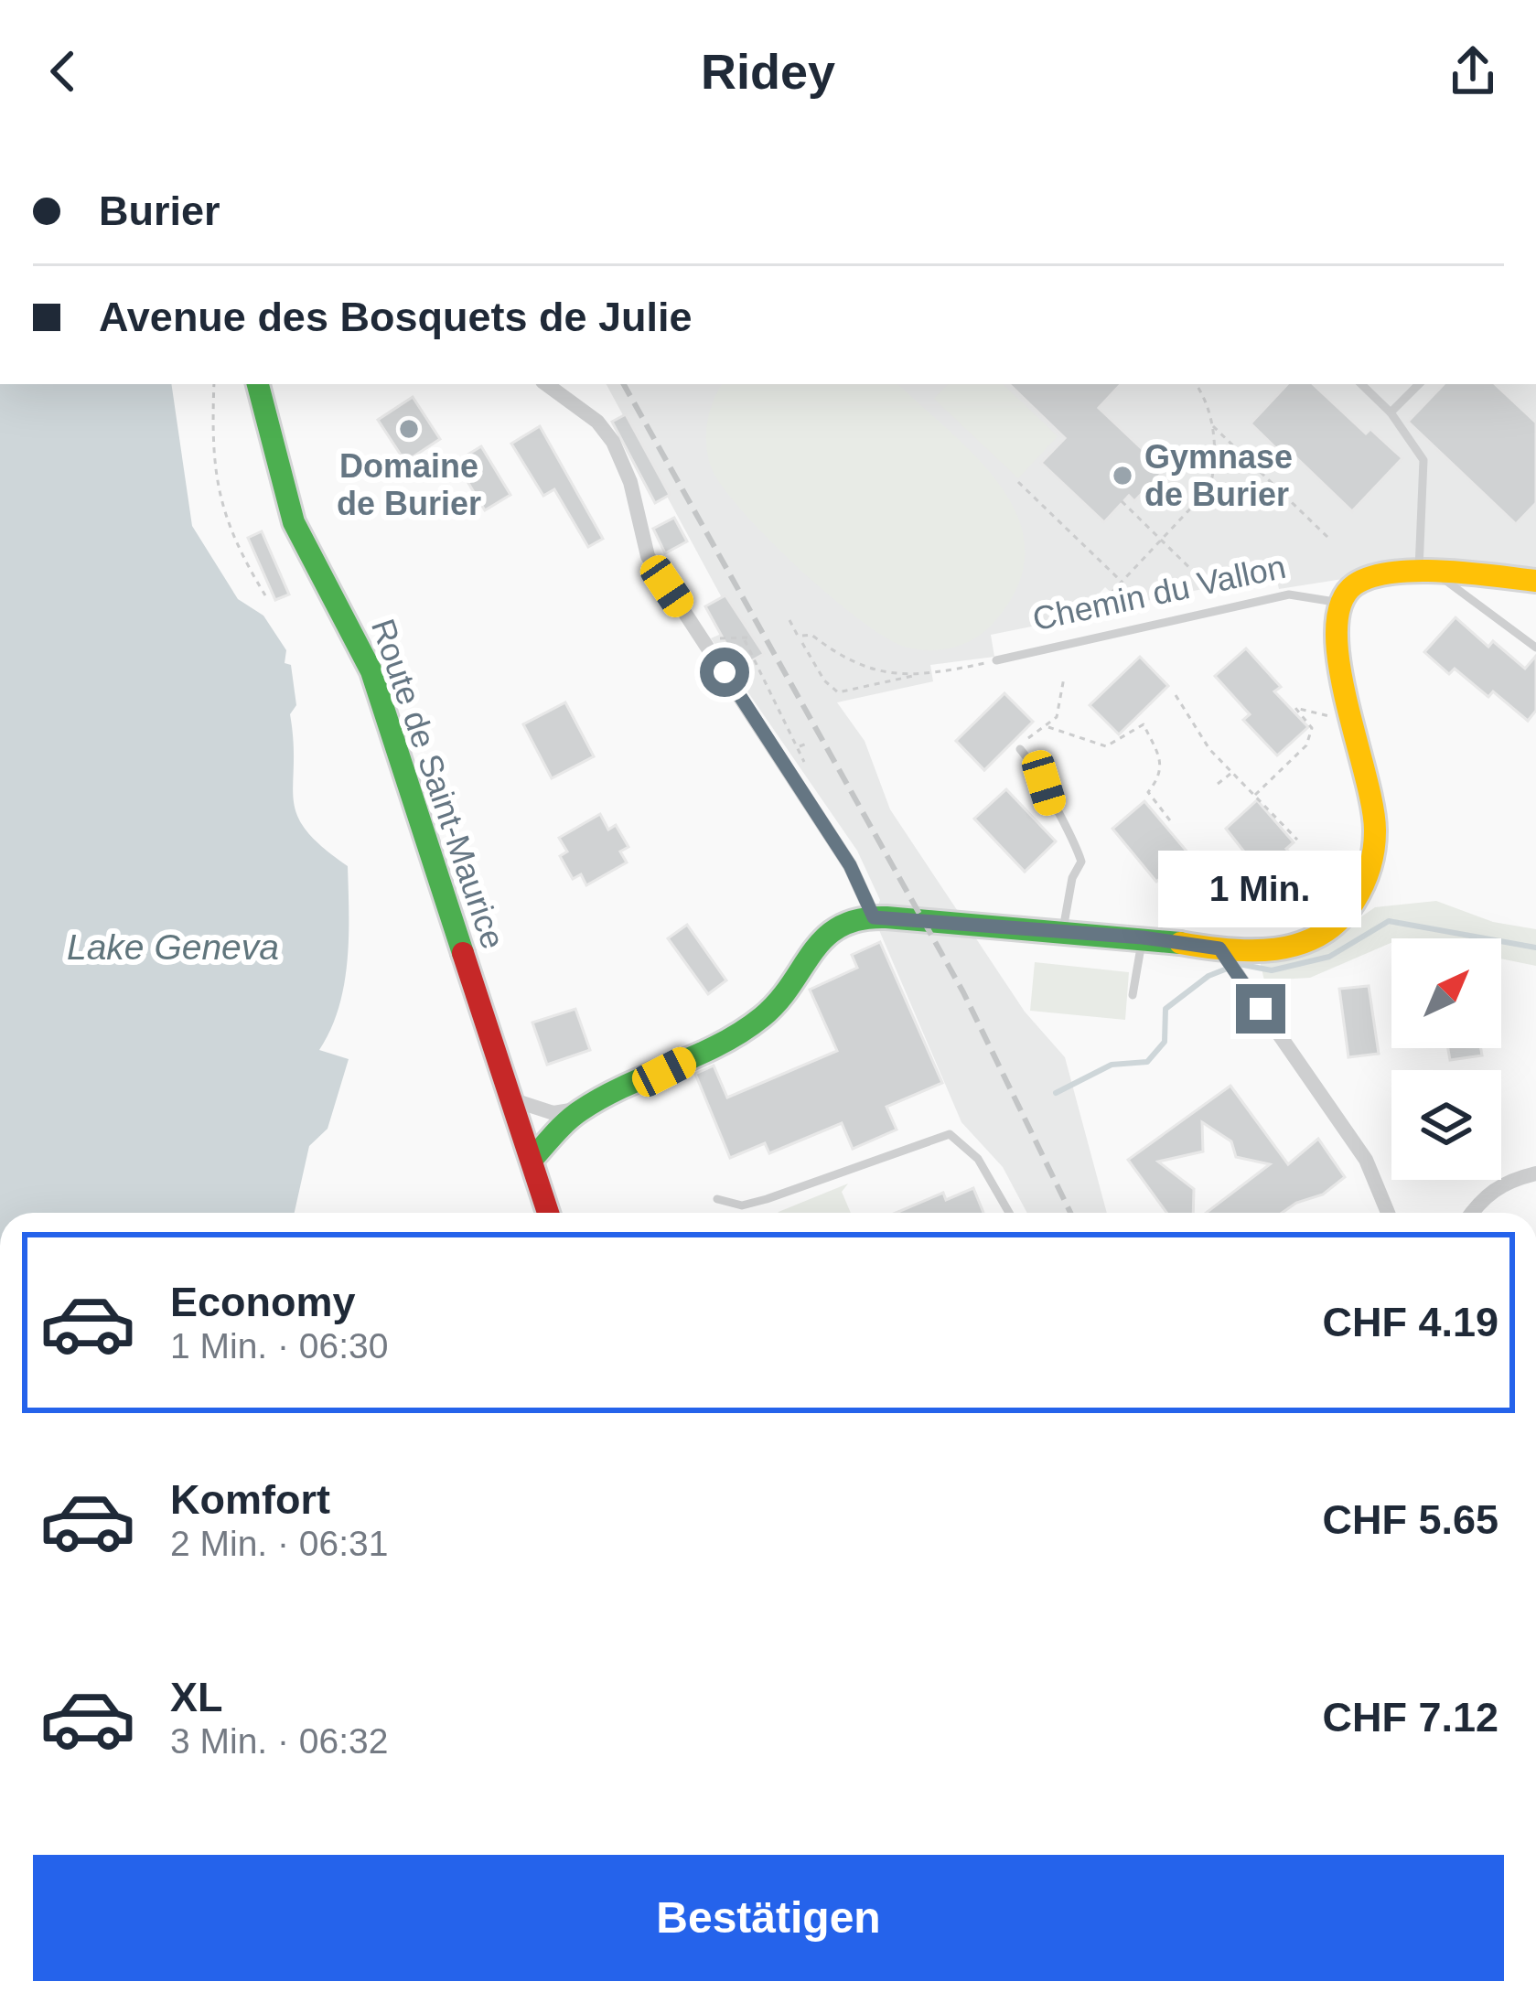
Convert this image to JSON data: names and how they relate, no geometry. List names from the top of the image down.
{
  "streets": {
    "street": ["Chemin du Vallon", "Route de Saint-Maurice"]
  },
  "crossings": [
    ["Chemin du Vallon", "Route de Saint-Maurice"]
  ],
  "water": ["Lake Geneva"],
  "places": ["Domaine de Burier", "Gymnase de Burier"],
  "north": "top right",
  "page": {
    "header": "Ridey",
    "banner": ["Burier", "Avenue des Bosquets de Julie"],
    "bubble": "1 Min.",
    "list": [
      {
        "name": "Economy",
        "note": "1 Min. · 06:30",
        "value": "CHF 4.19"
      },
      {
        "name": "Komfort",
        "note": "2 Min. · 06:31",
        "value": "CHF 5.65"
      },
      {
        "name": "XL",
        "note": "3 Min. · 06:32",
        "value": "CHF 7.12"
      }
    ],
    "buttons": "Bestätigen"
  }
}
